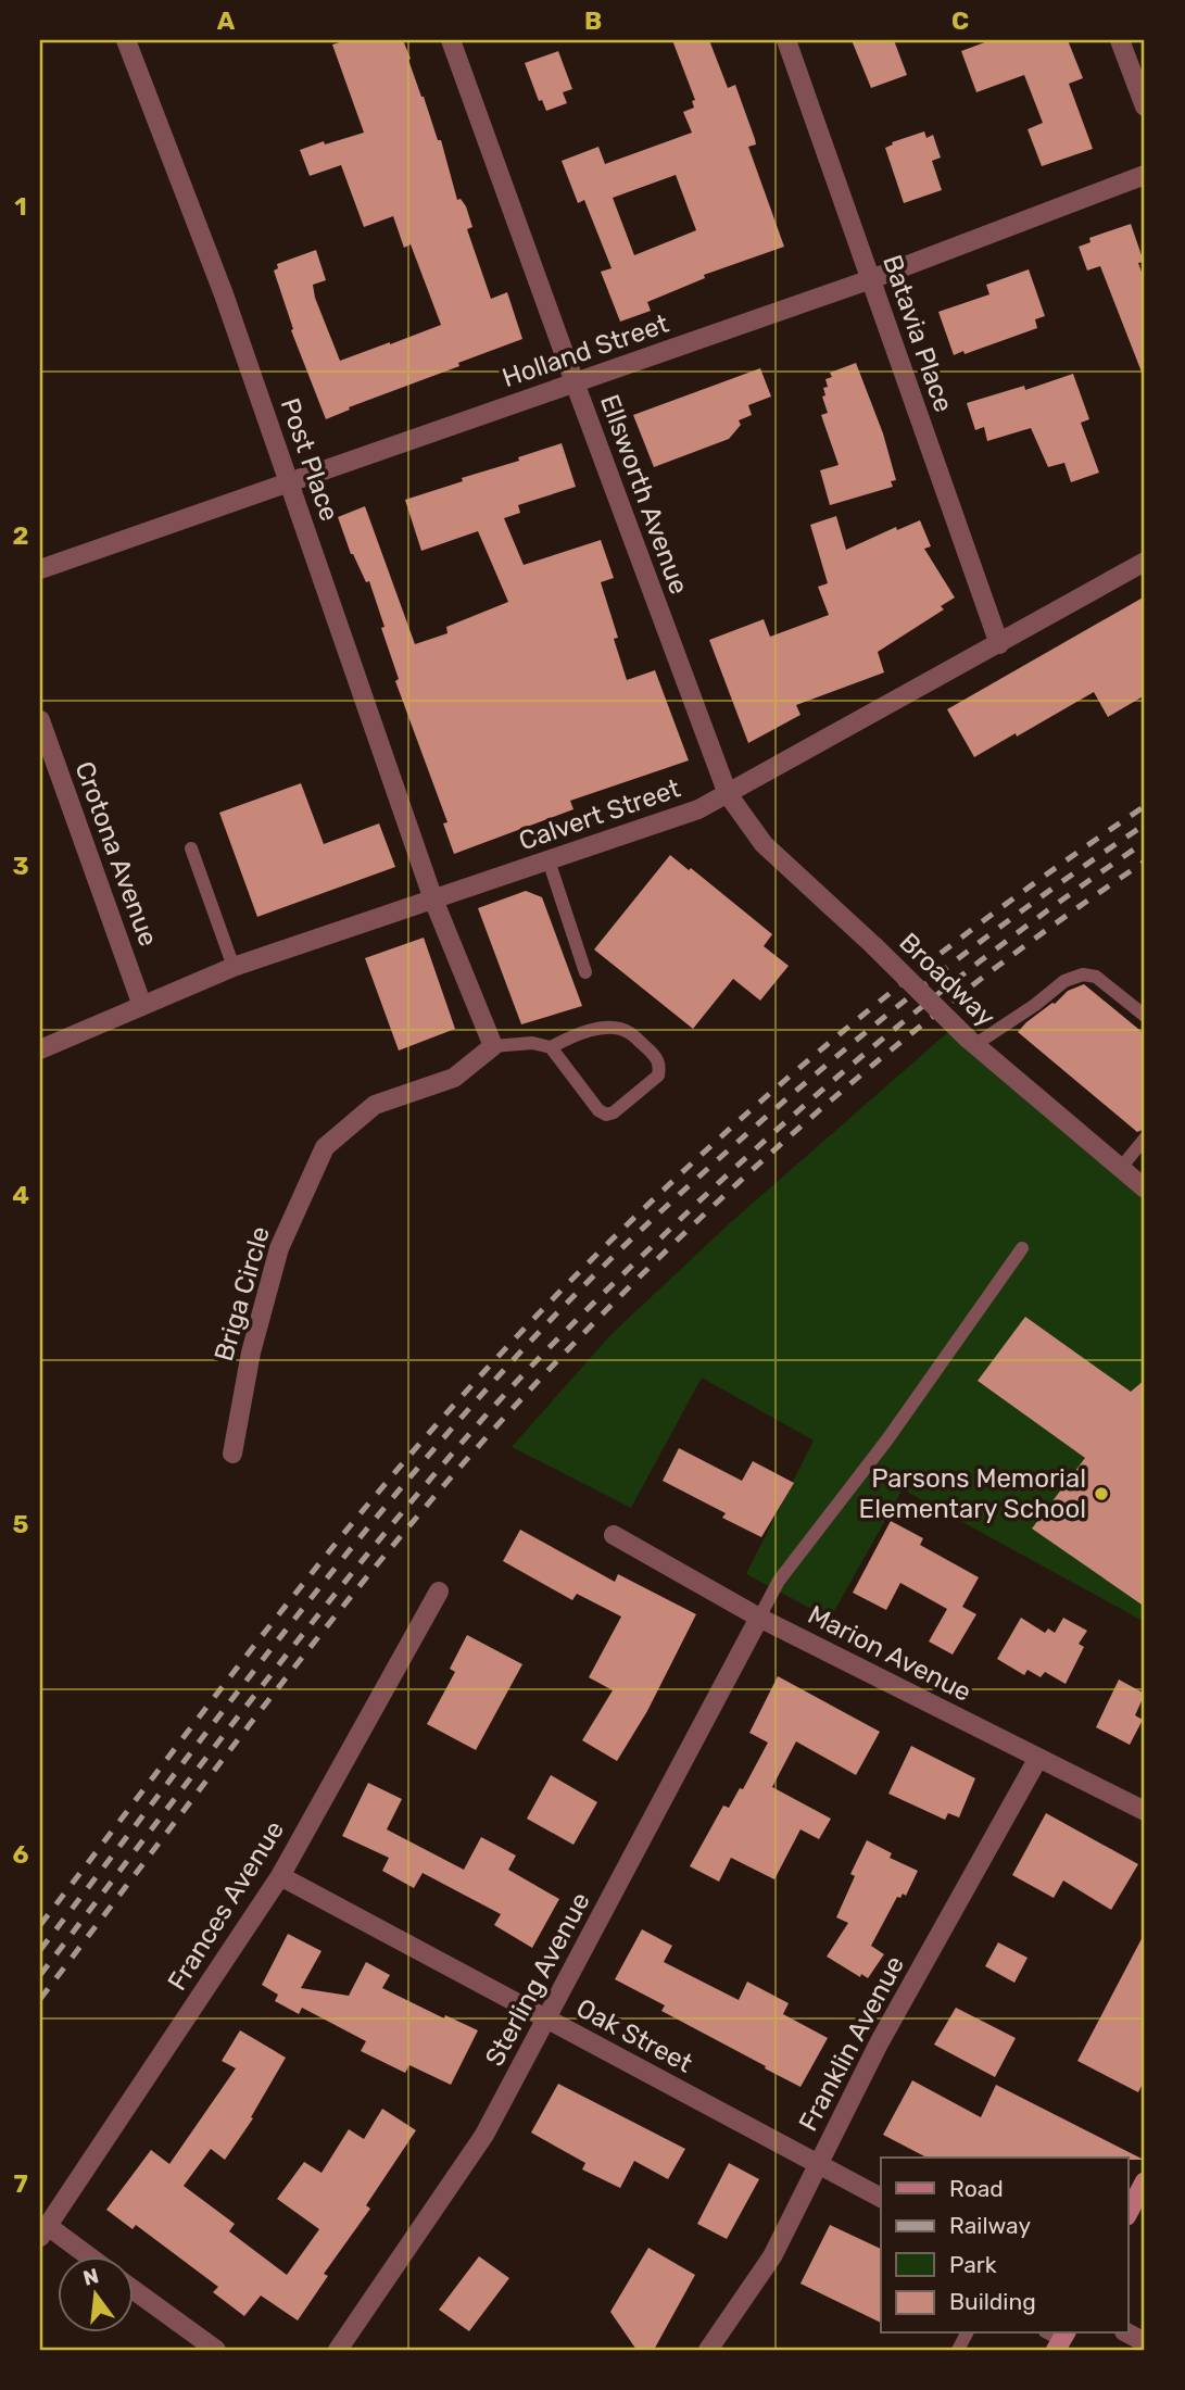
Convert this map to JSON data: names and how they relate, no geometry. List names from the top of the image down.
{
  "streets": {
    "street": [
      "Batavia Place",
      "Holland Street",
      "Post Place",
      "Ellsworth Avenue",
      "Calvert Street",
      "Crotona Avenue",
      "Broadway",
      "Briga Circle",
      "Marion Avenue",
      "Frances Avenue",
      "Sterling Avenue",
      "Oak Street",
      "Franklin Avenue"
    ]
  },
  "crossings": [
    ["Batavia Place", "Holland Street"],
    ["Batavia Place", "Calvert Street"],
    ["Holland Street", "Post Place"],
    ["Holland Street", "Ellsworth Avenue"],
    ["Post Place", "Calvert Street"],
    ["Ellsworth Avenue", "Calvert Street"],
    ["Ellsworth Avenue", "Broadway"],
    ["Calvert Street", "Crotona Avenue"],
    ["Calvert Street", "Broadway"],
    ["Marion Avenue", "Sterling Avenue"],
    ["Marion Avenue", "Franklin Avenue"],
    ["Frances Avenue", "Oak Street"],
    ["Sterling Avenue", "Oak Street"],
    ["Oak Street", "Franklin Avenue"]
  ],
  "places": ["Parsons Memorial Elementary School"],
  "legend": [
    "Road",
    "Railway",
    "Park",
    "Building"
  ],
  "north": "top",
  "grid": {
    "columns": ["A", "B", "C"],
    "rows": [
      "1",
      "2",
      "3",
      "4",
      "5",
      "6",
      "7"
    ]
  }
}
